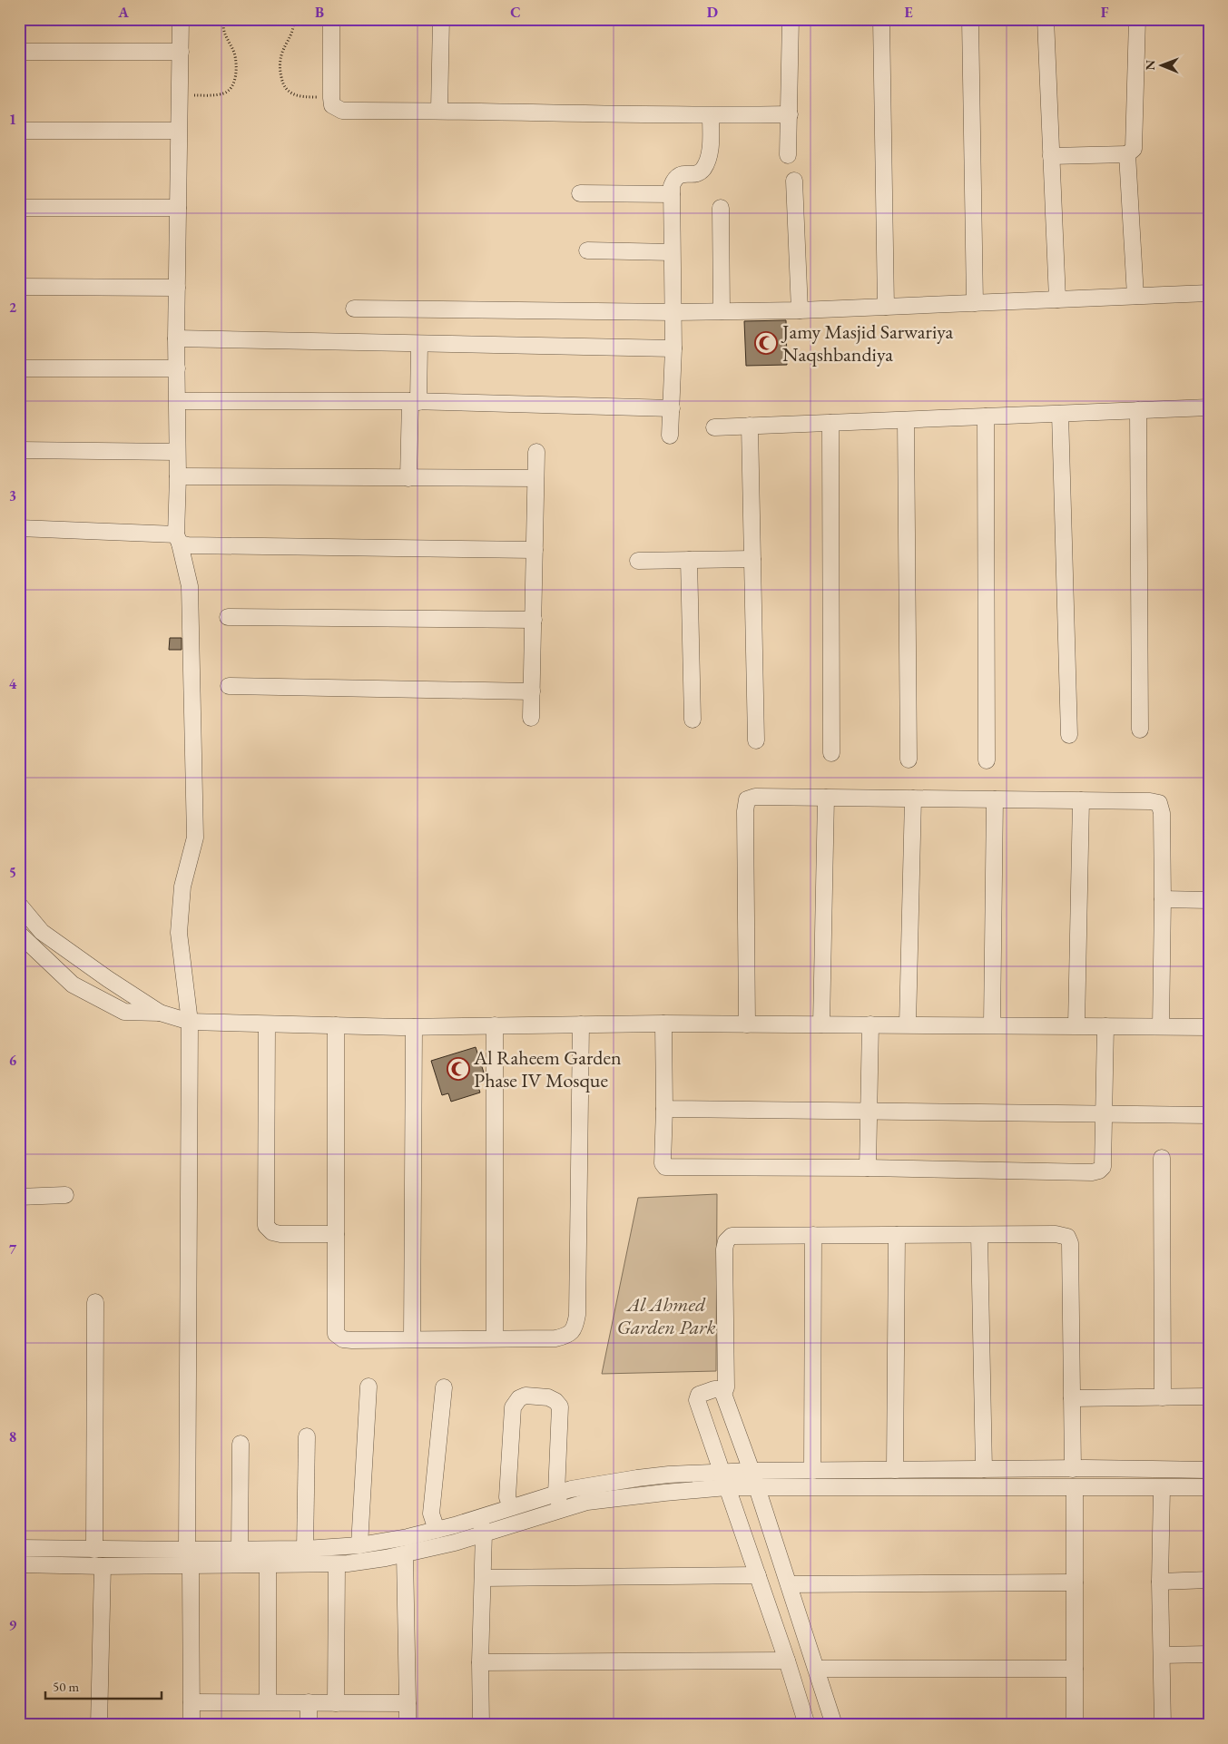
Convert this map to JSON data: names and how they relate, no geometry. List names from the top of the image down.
{
  "parks": ["Al Ahmed Garden Park"],
  "places": {
    "mosque": ["Jamy Masjid Sarwariya Naqshbandiya", "Al Raheem Garden Phase IV Mosque"]
  },
  "scale_bar": "50 m",
  "north": "left",
  "grid": {
    "columns": [
      "A",
      "B",
      "C",
      "D",
      "E",
      "F"
    ],
    "rows": [
      "1",
      "2",
      "3",
      "4",
      "5",
      "6",
      "7",
      "8",
      "9"
    ]
  }
}
